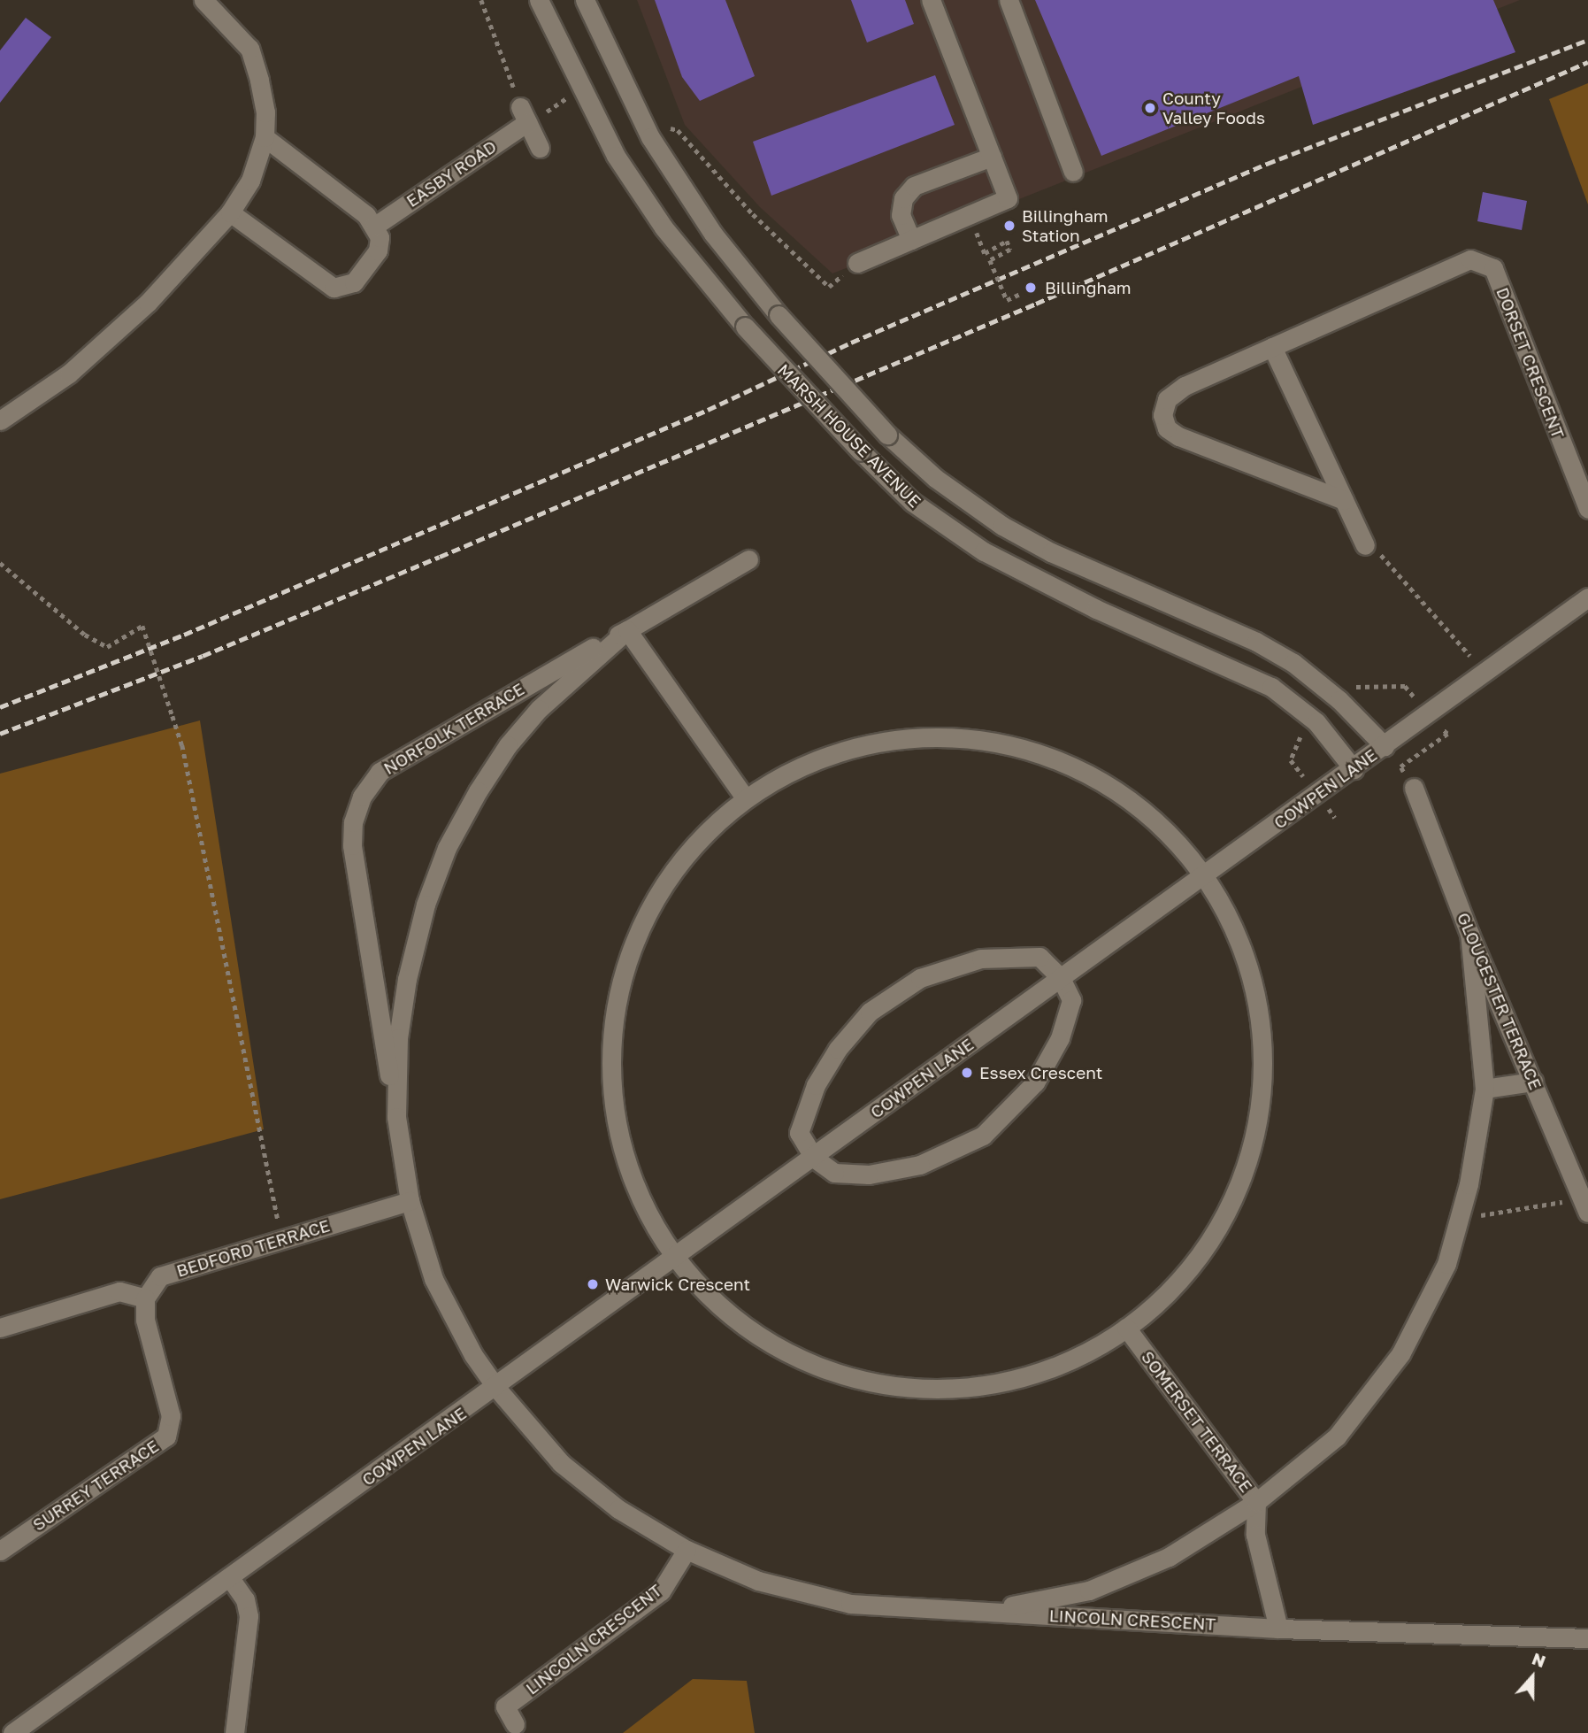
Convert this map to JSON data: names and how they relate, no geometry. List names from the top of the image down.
{
  "streets": {
    "street": [
      "EASBY ROAD",
      "DORSET CRESCENT",
      "MARSH HOUSE AVENUE",
      "NORFOLK TERRACE",
      "COWPEN LANE",
      "GLOUCESTER TERRACE",
      "BEDFORD TERRACE",
      "SOMERSET TERRACE",
      "SURREY TERRACE",
      "LINCOLN CRESCENT"
    ]
  },
  "crossings": [
    ["MARSH HOUSE AVENUE", "COWPEN LANE"],
    ["COWPEN LANE", "LINCOLN CRESCENT"],
    ["BEDFORD TERRACE", "SURREY TERRACE"],
    ["SOMERSET TERRACE", "LINCOLN CRESCENT"]
  ],
  "places": [
    "County Valley Foods",
    "Billingham Station",
    "Billingham",
    "Essex Crescent",
    "Warwick Crescent"
  ],
  "north": "top"
}
